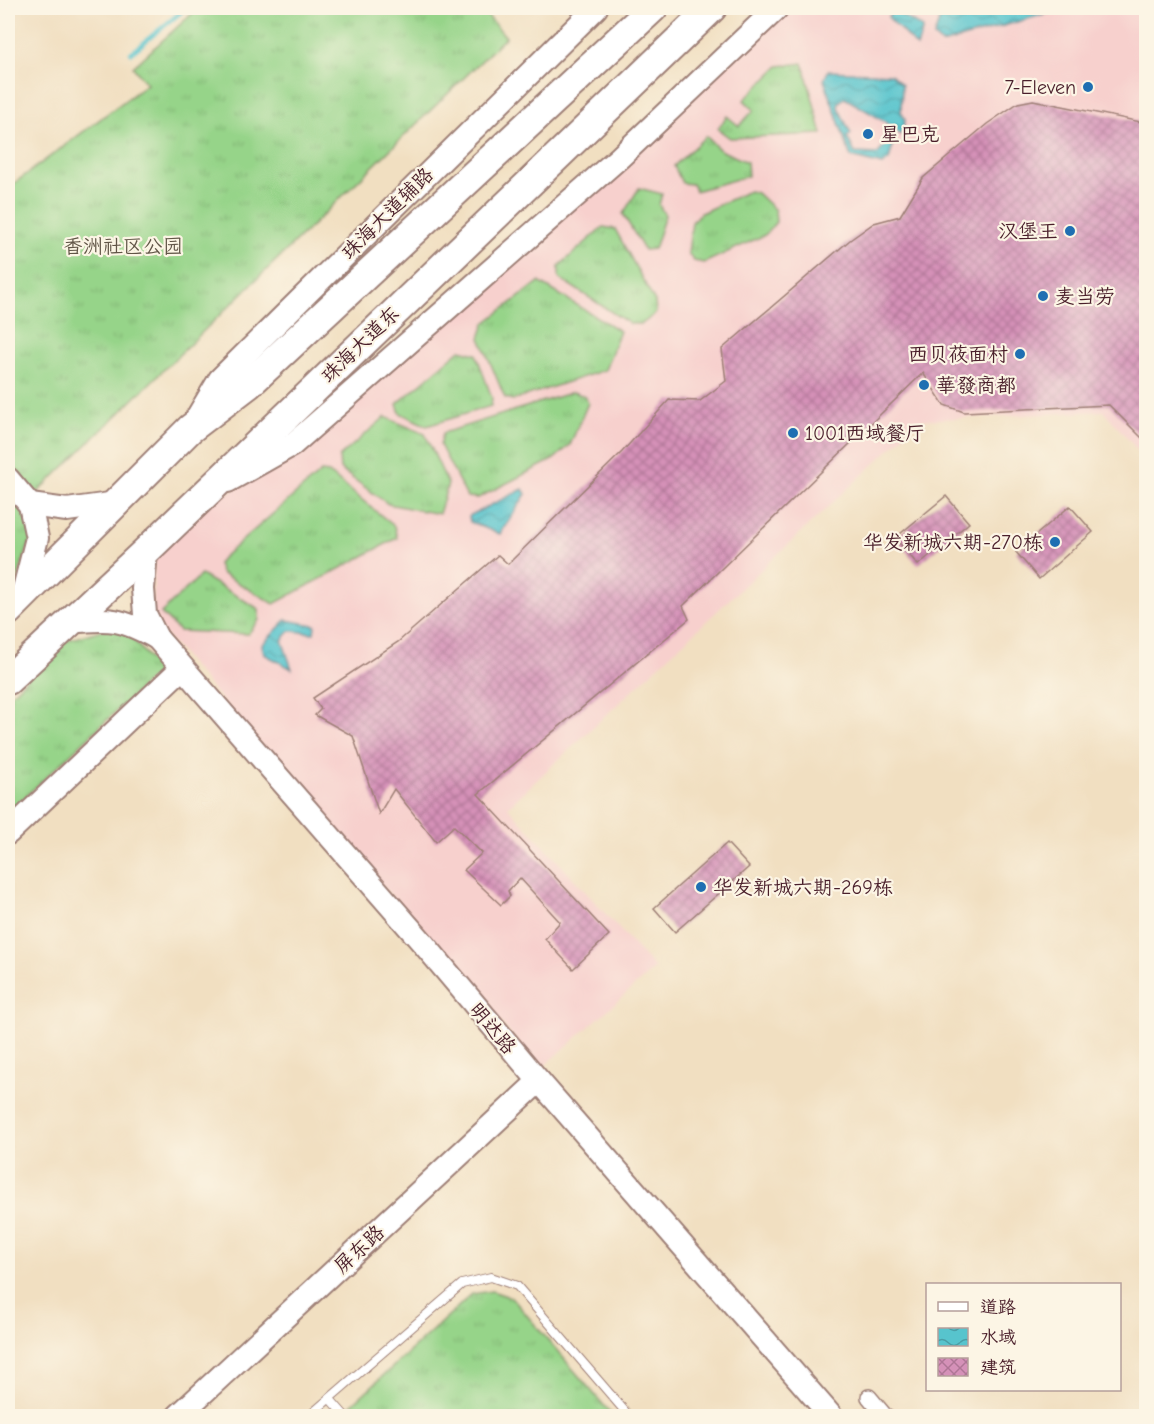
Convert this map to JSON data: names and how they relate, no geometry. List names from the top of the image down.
{
  "streets": {
    "highway": ["珠海大道东"],
    "street": ["珠海大道辅路", "明达路", "屏东路"]
  },
  "crossings": [
    ["珠海大道东", "明达路"],
    ["明达路", "屏东路"]
  ],
  "parks": ["香洲社区公园"],
  "places": [
    "7-Eleven",
    "星巴克",
    "汉堡王",
    "麦当劳",
    "西贝莜面村",
    "華發商都",
    "1001西域餐厅",
    "华发新城六期-270栋",
    "华发新城六期-269栋"
  ],
  "legend": ["道路", "水域", "建筑"]
}
